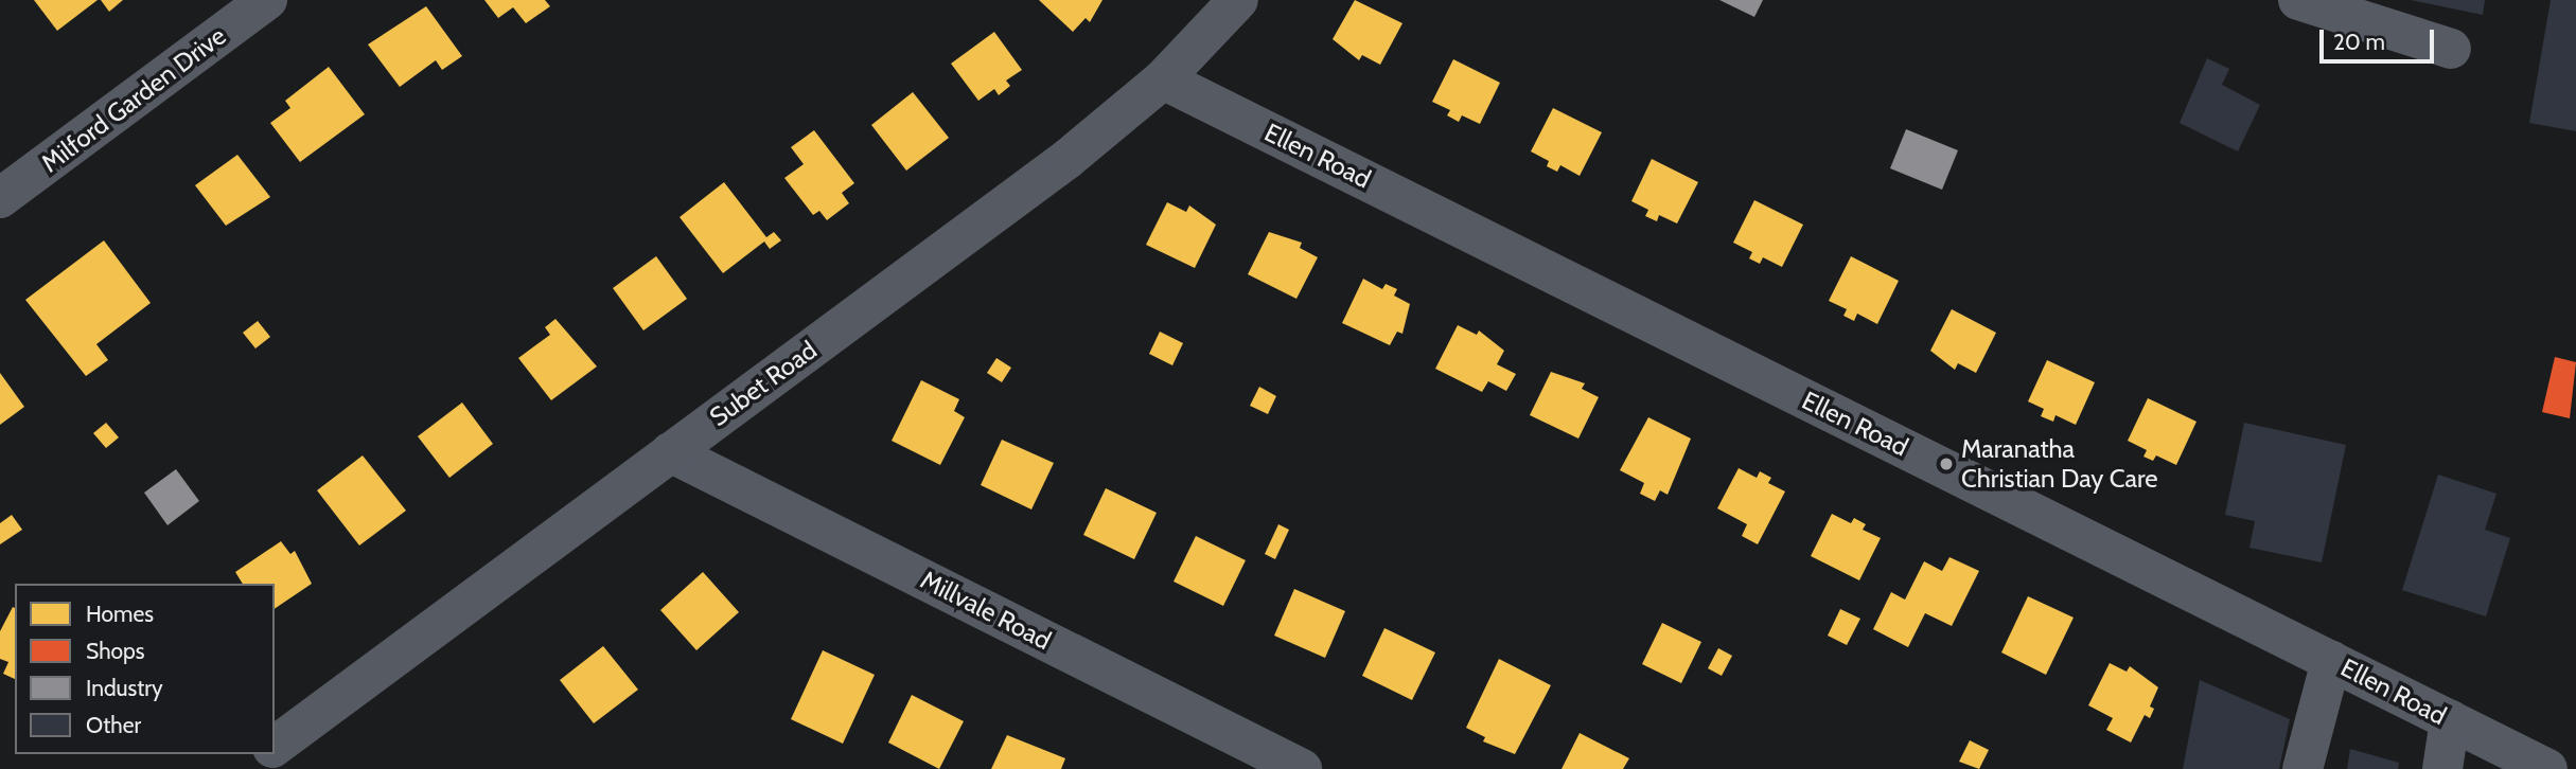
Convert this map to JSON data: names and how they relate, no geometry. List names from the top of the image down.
{
  "streets": {
    "street": [
      "Milford Garden Drive",
      "Ellen Road",
      "Subet Road",
      "Millvale Road"
    ]
  },
  "crossings": [
    ["Ellen Road", "Subet Road"],
    ["Subet Road", "Millvale Road"]
  ],
  "places": ["Maranatha Christian Day Care"],
  "legend": [
    "Homes",
    "Shops",
    "Industry",
    "Other"
  ],
  "scale_bar": "20 m"
}
